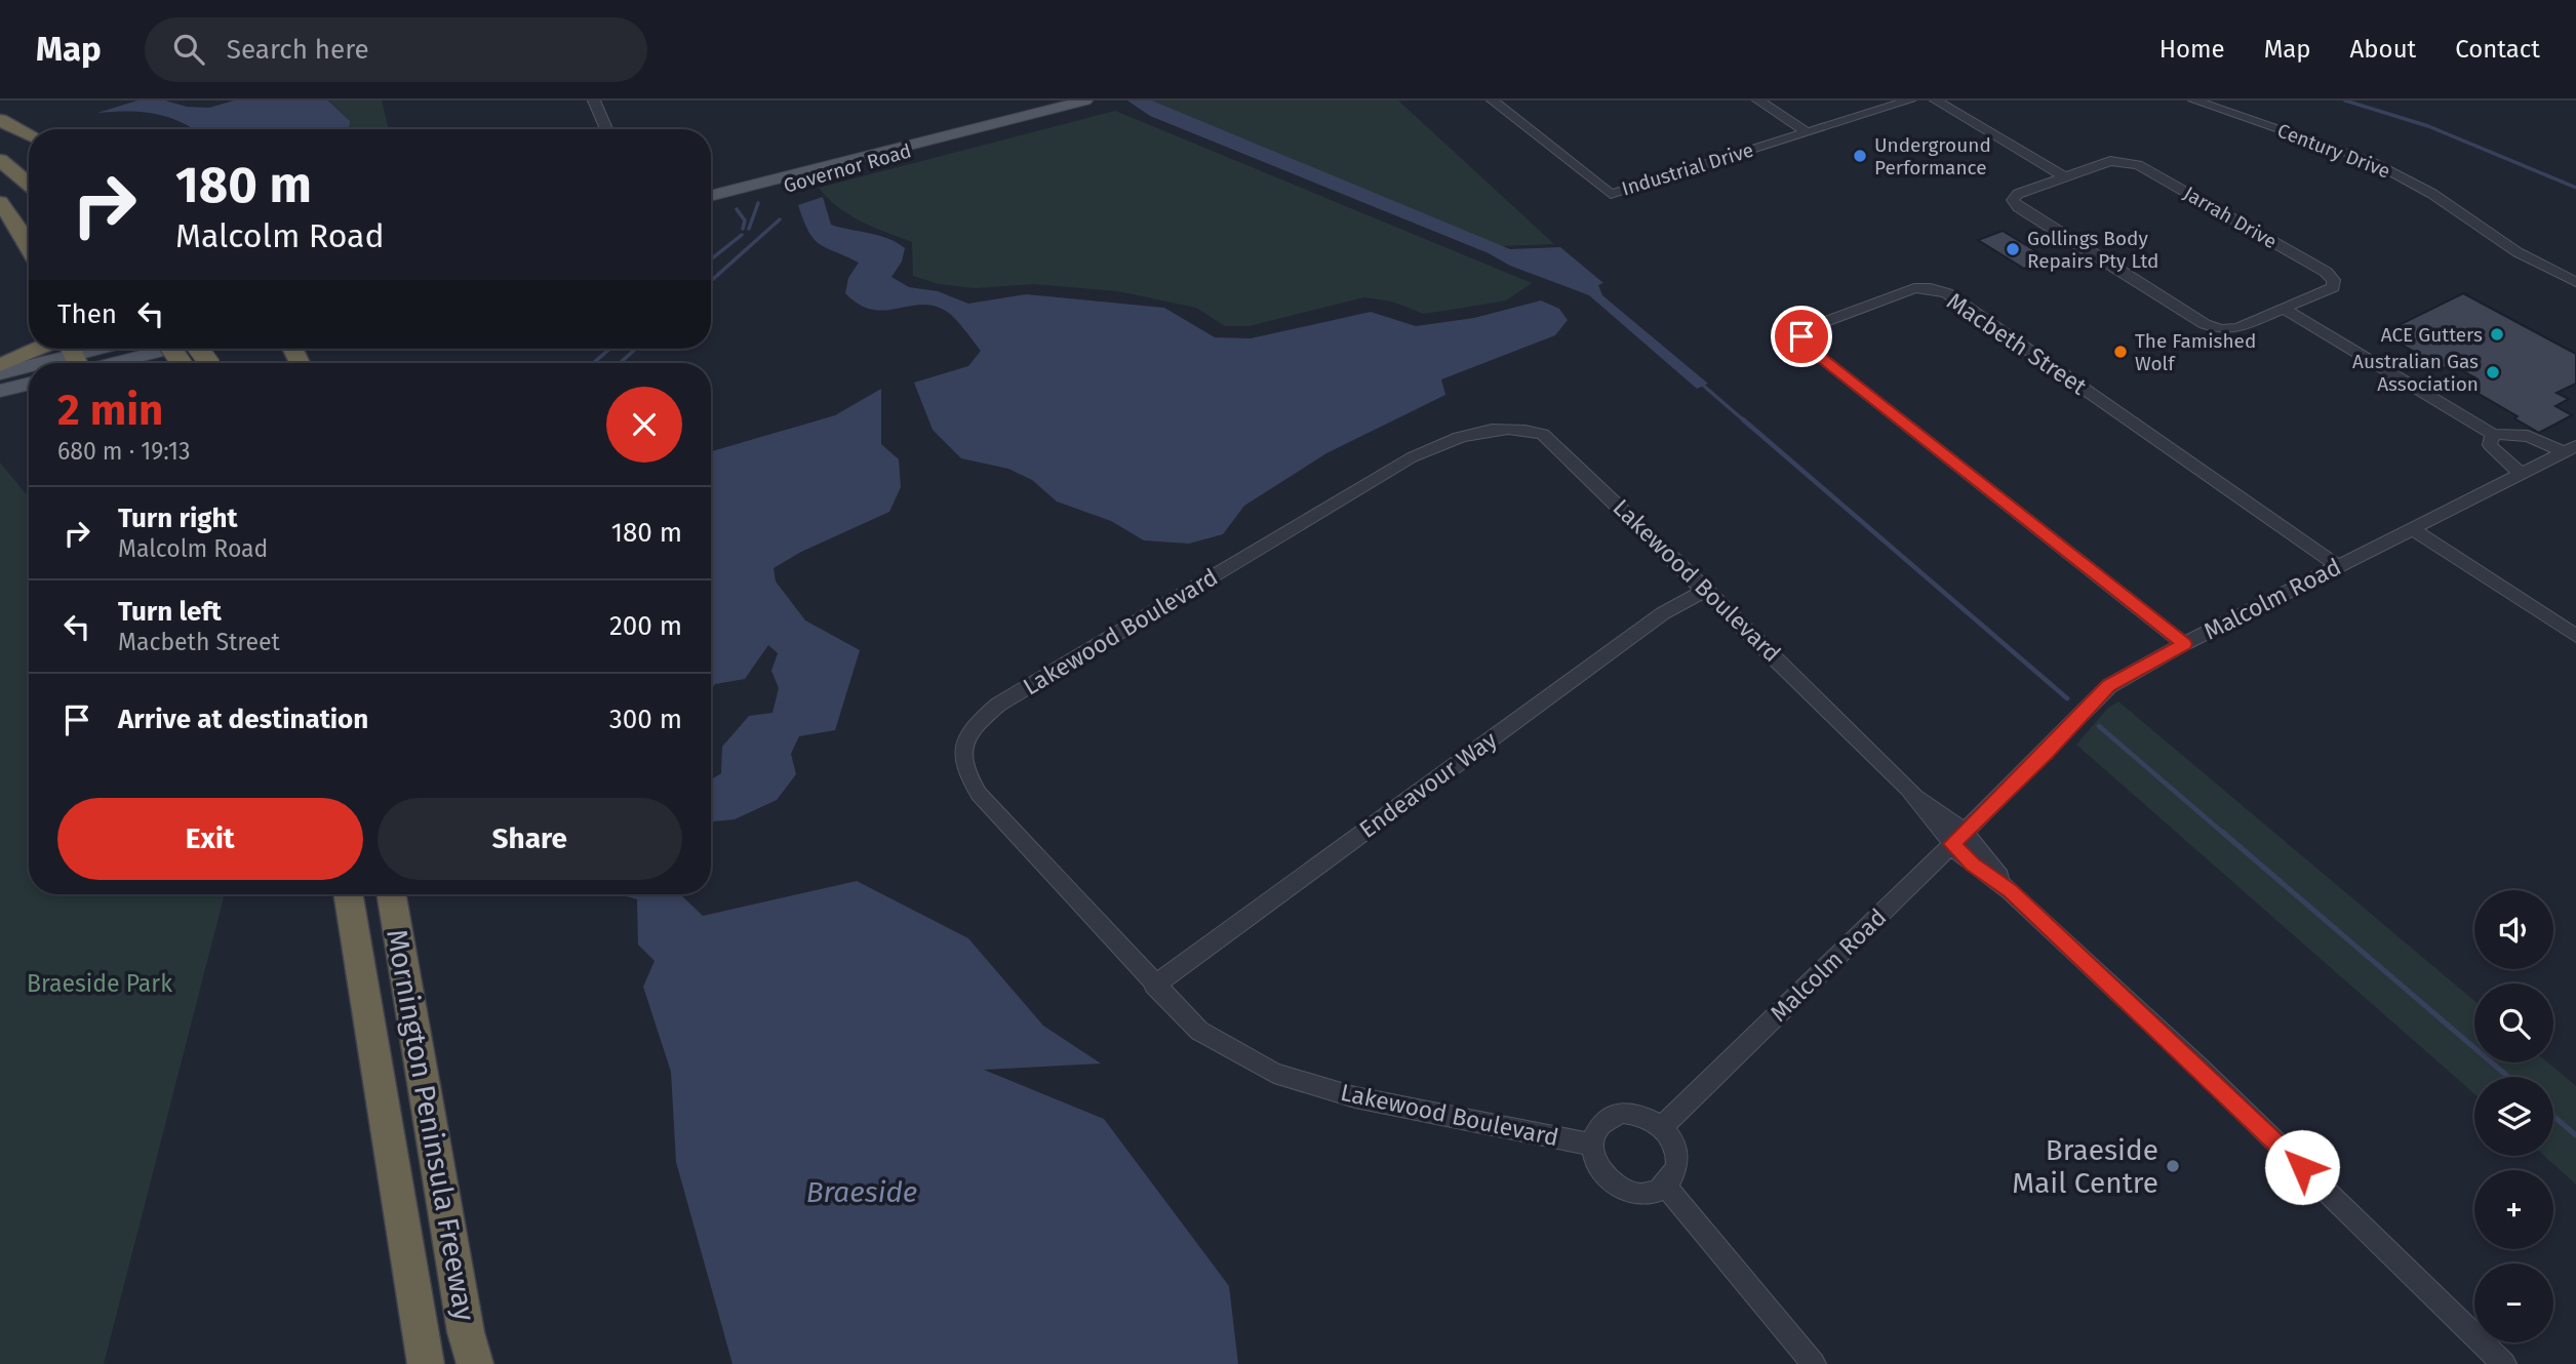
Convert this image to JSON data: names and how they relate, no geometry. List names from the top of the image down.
{
  "streets": {
    "highway": ["Mornington Peninsula Freeway"],
    "main road": ["Governor Road"],
    "street": [
      "Century Drive",
      "Industrial Drive",
      "Jarrah Drive",
      "Macbeth Street",
      "Lakewood Boulevard",
      "Malcolm Road",
      "Endeavour Way"
    ]
  },
  "crossings": [
    ["Macbeth Street", "Malcolm Road"],
    ["Lakewood Boulevard", "Malcolm Road"],
    ["Lakewood Boulevard", "Endeavour Way"]
  ],
  "water": ["Braeside"],
  "parks": ["Braeside Park"],
  "places": [
    "Underground Performance",
    "Gollings Body Repairs Pty Ltd",
    "ACE Gutters",
    "The Famished Wolf",
    "Australian Gas Association",
    "Braeside Mail Centre"
  ],
  "page": {
    "header": "Map",
    "search": "Search here",
    "nav": [
      "Home",
      "Map",
      "About",
      "Contact"
    ],
    "turn": ["180 m", "Malcolm Road"],
    "then": "Then",
    "heading": ["2 min", "680 m · 19:13"],
    "list": [
      {
        "name": "Turn right",
        "note": "Malcolm Road",
        "value": "180 m"
      },
      {
        "name": "Turn left",
        "note": "Macbeth Street",
        "value": "200 m"
      },
      {
        "name": "Arrive at destination",
        "value": "300 m"
      }
    ],
    "buttons": ["Exit", "Share"],
    "map_buttons": ["+", "−"]
  }
}
